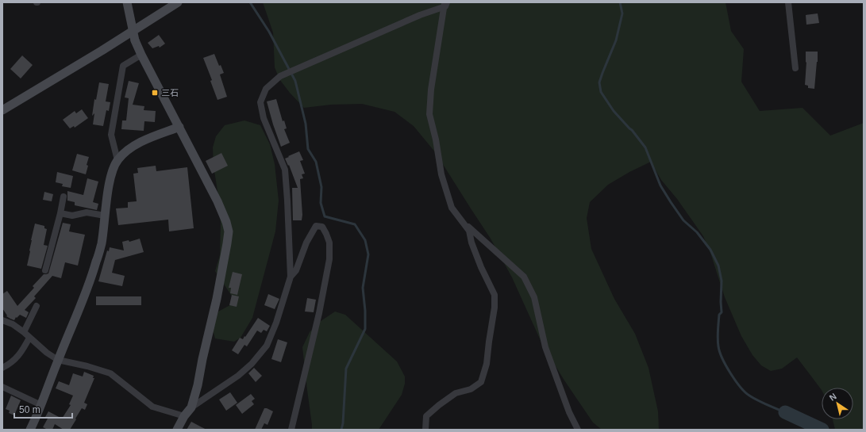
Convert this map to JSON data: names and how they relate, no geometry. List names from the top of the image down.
{
  "places": {
    "transit": ["三石"]
  },
  "scale_bar": "50 m",
  "north": "top left"
}
